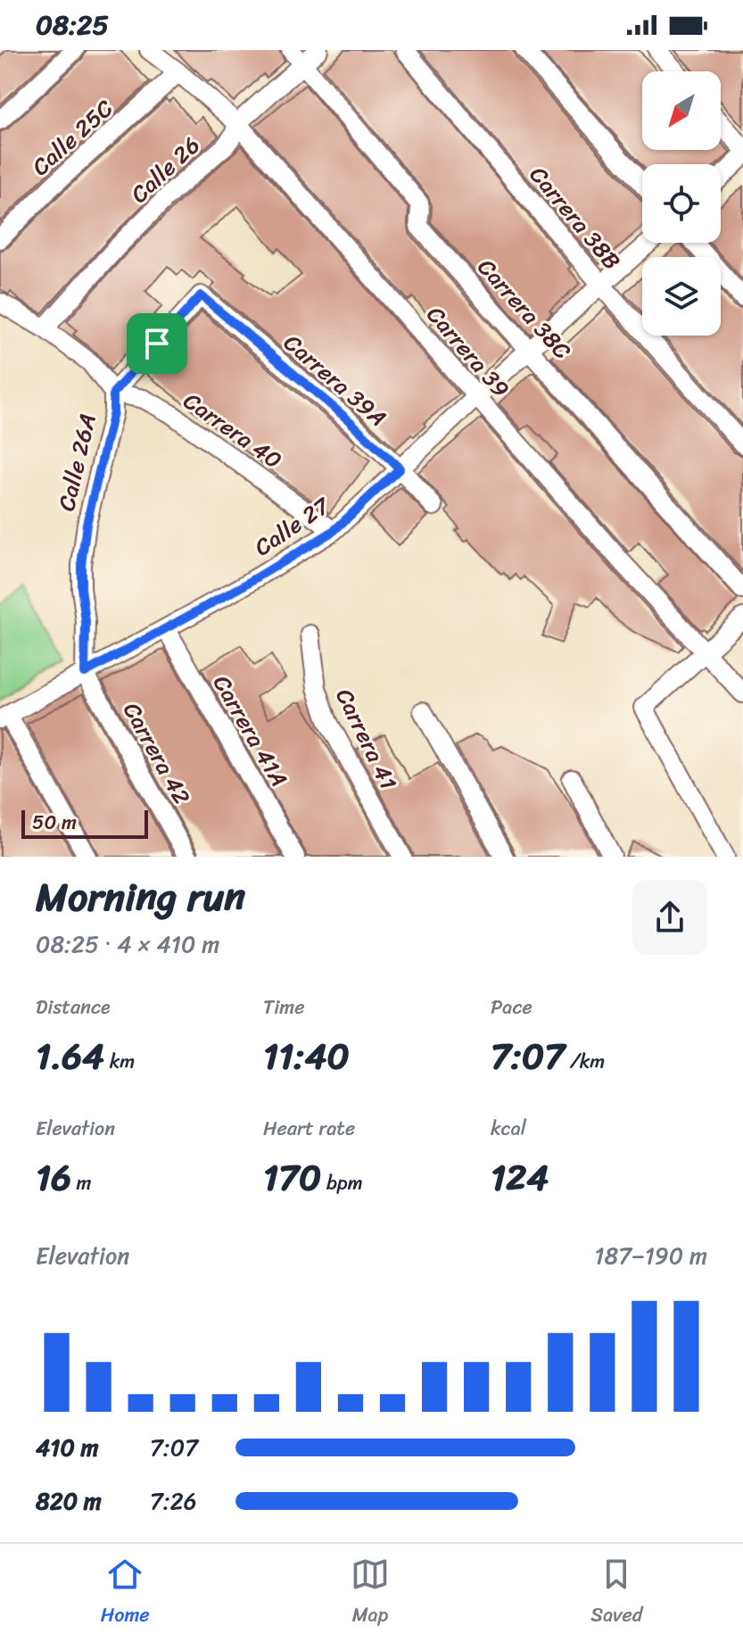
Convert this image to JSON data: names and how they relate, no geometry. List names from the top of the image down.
{
  "streets": {
    "street": [
      "Calle 25C",
      "Calle 26",
      "Carrera 38B",
      "Carrera 38C",
      "Carrera 39",
      "Carrera 39A",
      "Carrera 40",
      "Calle 26A",
      "Calle 27",
      "Carrera 41A",
      "Carrera 41",
      "Carrera 42"
    ]
  },
  "crossings": [
    ["Calle 25C", "Carrera 39"],
    ["Calle 26", "Carrera 38C"],
    ["Calle 26", "Carrera 39"],
    ["Carrera 38B", "Calle 27"],
    ["Carrera 38C", "Calle 27"],
    ["Carrera 39", "Calle 27"],
    ["Carrera 39A", "Calle 26A"],
    ["Carrera 39A", "Calle 27"],
    ["Carrera 40", "Calle 26A"],
    ["Carrera 40", "Calle 27"],
    ["Calle 26A", "Calle 27"],
    ["Calle 26A", "Carrera 42"],
    ["Calle 27", "Carrera 41A"],
    ["Calle 27", "Carrera 42"]
  ],
  "scale_bar": "50 m",
  "north": "bottom left",
  "page": {
    "status": "08:25",
    "scale": "50 m",
    "heading": ["Morning run", "08:25 · 4 × 410 m"],
    "stats": [
      ["Distance", "1.64 km"],
      ["Time", "11:40"],
      ["Pace", "7:07 /km"],
      ["Elevation", "16 m"],
      ["Heart rate", "170 bpm"],
      ["kcal", "124"]
    ],
    "chart": ["Elevation", "187–190 m"],
    "list": [
      {
        "name": "410 m",
        "note": "7:07"
      },
      {
        "name": "820 m",
        "note": "7:26"
      }
    ],
    "tabs": ["Home", "Map", "Saved"]
  }
}
